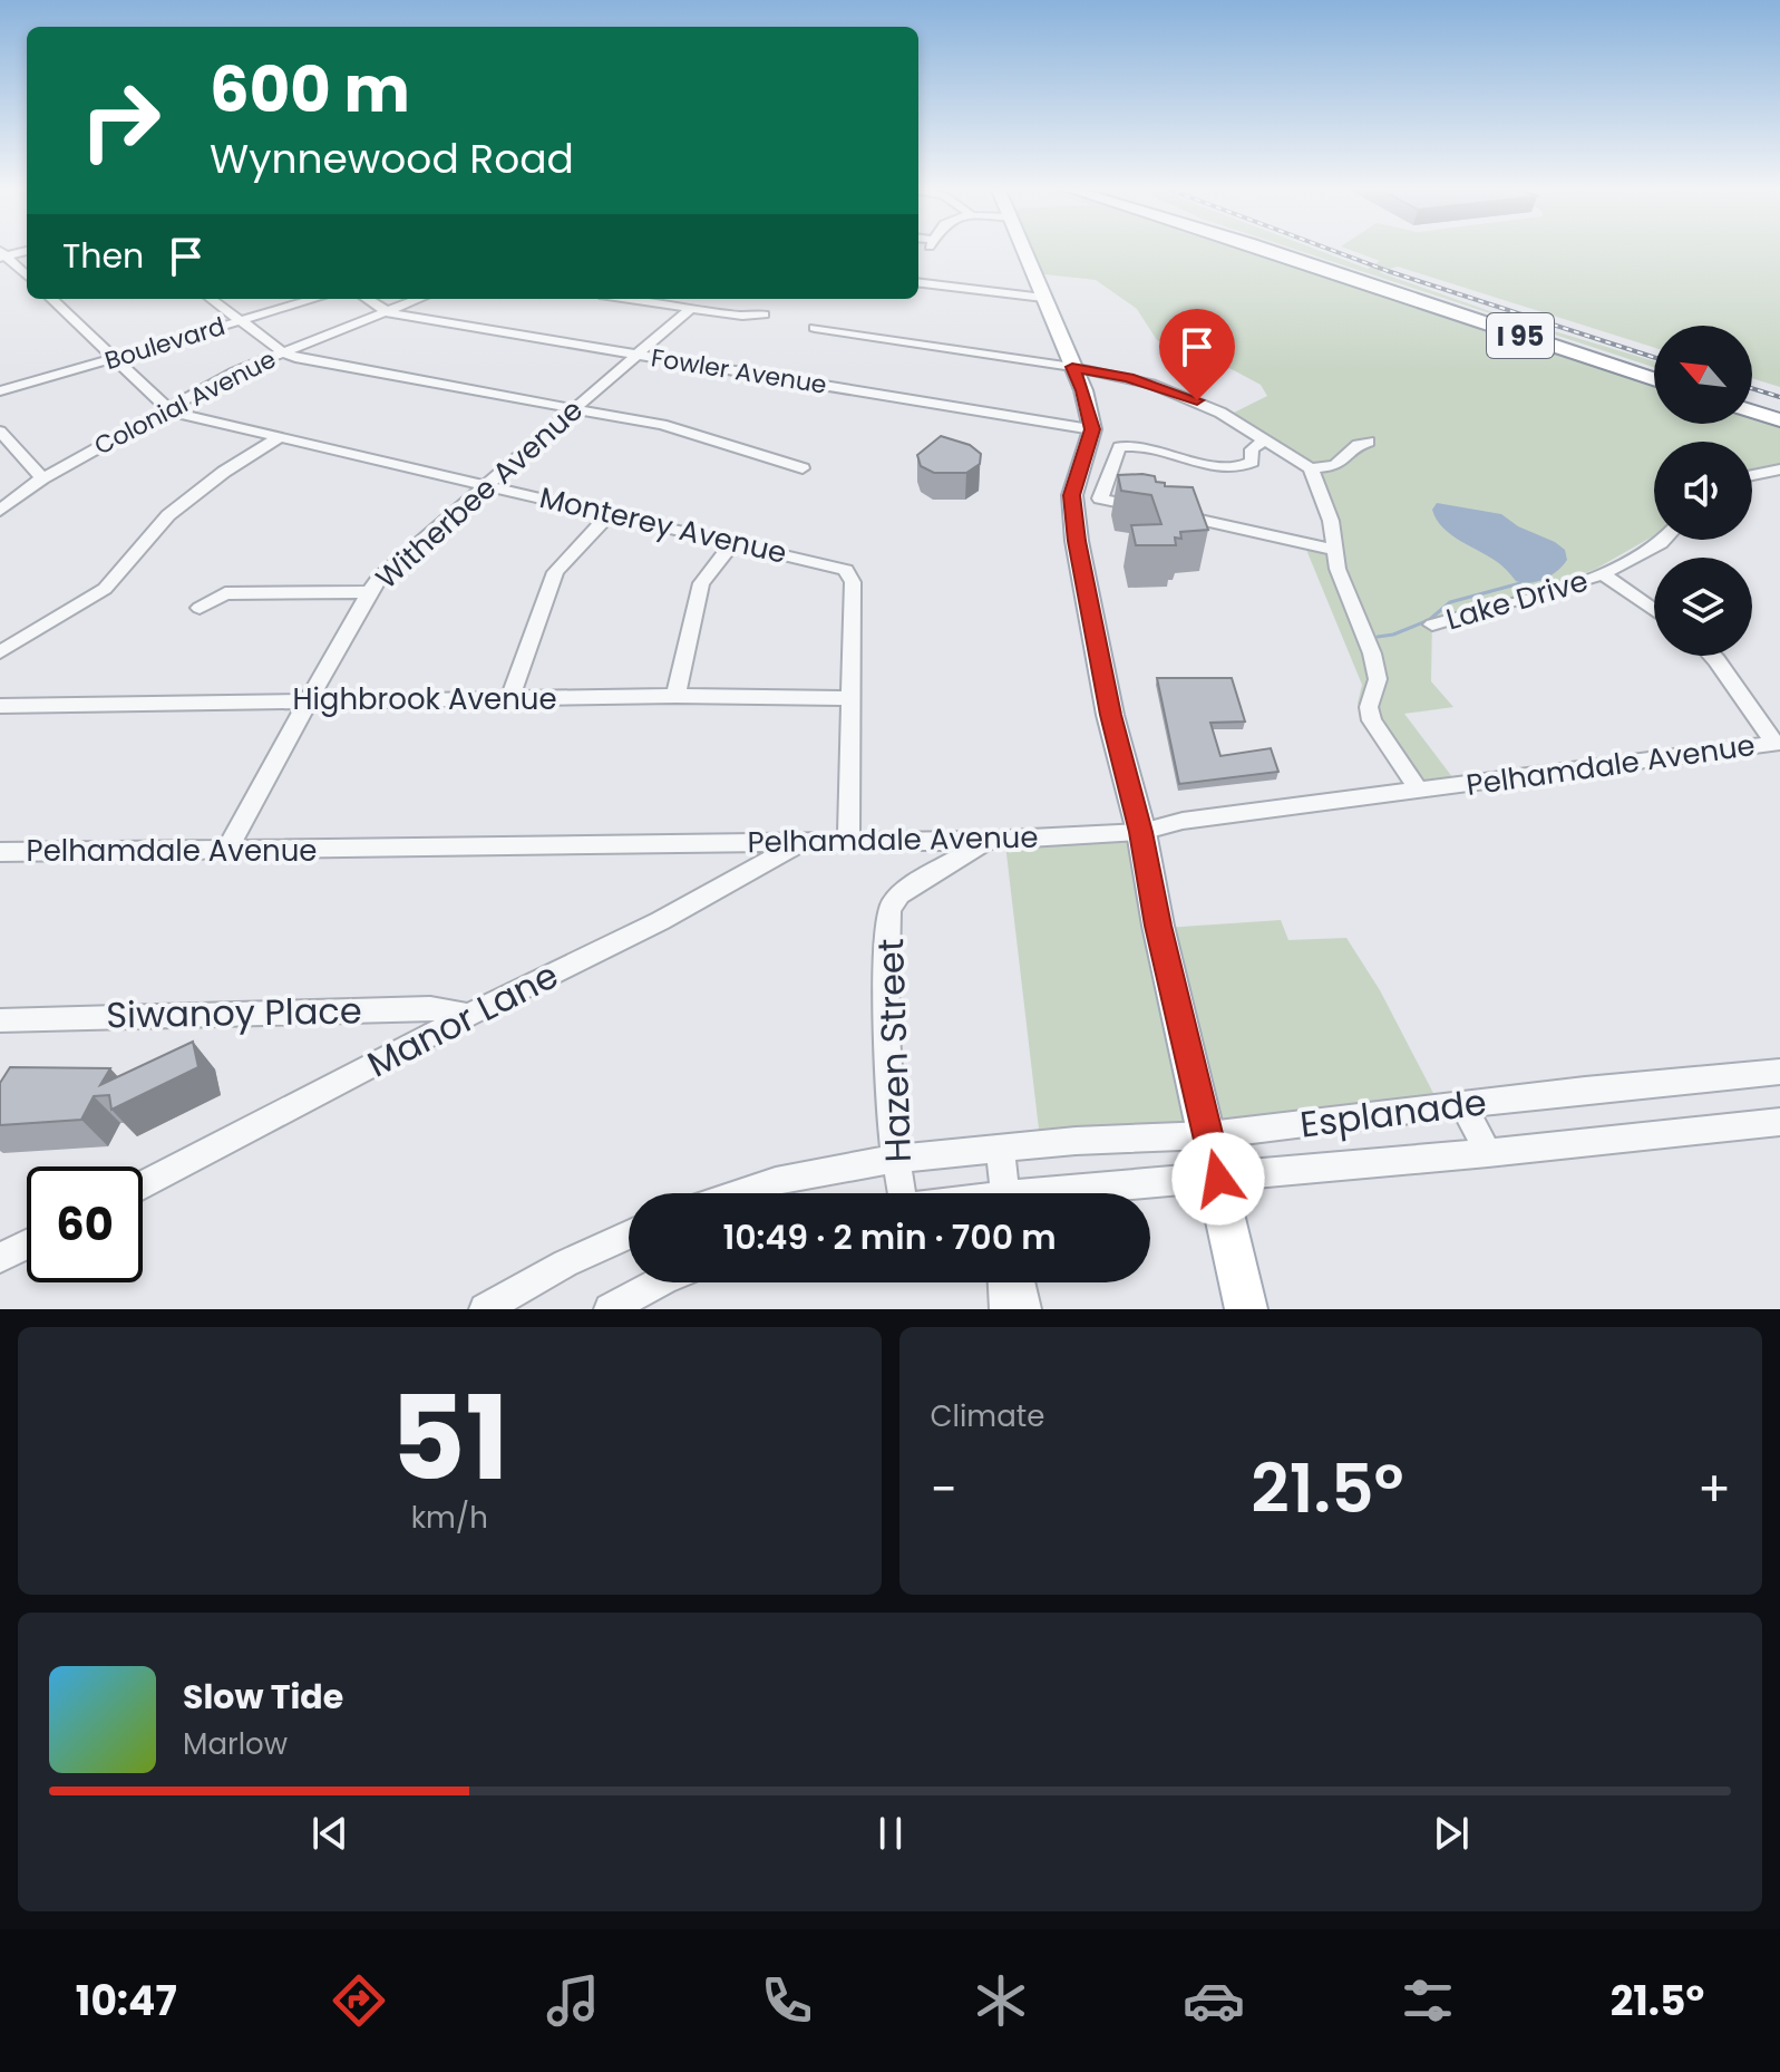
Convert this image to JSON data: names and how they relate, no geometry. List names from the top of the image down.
{
  "streets": {
    "highway": ["I 95"],
    "street": [
      "Boulevard",
      "Fowler Avenue",
      "Colonial Avenue",
      "Witherbee Avenue",
      "Monterey Avenue",
      "Lake Drive",
      "Highbrook Avenue",
      "Pelhamdale Avenue",
      "Siwanoy Place",
      "Manor Lane",
      "Hazen Street",
      "Esplanade"
    ]
  },
  "crossings": [
    ["Fowler Avenue", "Colonial Avenue"],
    ["Fowler Avenue", "Witherbee Avenue"],
    ["Colonial Avenue", "Monterey Avenue"],
    ["Witherbee Avenue", "Monterey Avenue"],
    ["Witherbee Avenue", "Highbrook Avenue"],
    ["Witherbee Avenue", "Pelhamdale Avenue"],
    ["Monterey Avenue", "Highbrook Avenue"],
    ["Monterey Avenue", "Pelhamdale Avenue"],
    ["Pelhamdale Avenue", "Manor Lane"],
    ["Pelhamdale Avenue", "Hazen Street"],
    ["Siwanoy Place", "Manor Lane"],
    ["Hazen Street", "Esplanade"]
  ],
  "north": "top left",
  "page": {
    "turn": ["600 m", "Wynnewood Road"],
    "then": "Then",
    "limit": "60",
    "trip": "10:49 · 2 min · 700 m",
    "tile": [
      ["51", "km/h"],
      "Climate"
    ],
    "heat": ["−", "21.5°", "+"],
    "song": ["Slow Tide", "Marlow"],
    "tabs": ["10:47", "21.5°"]
  }
}
